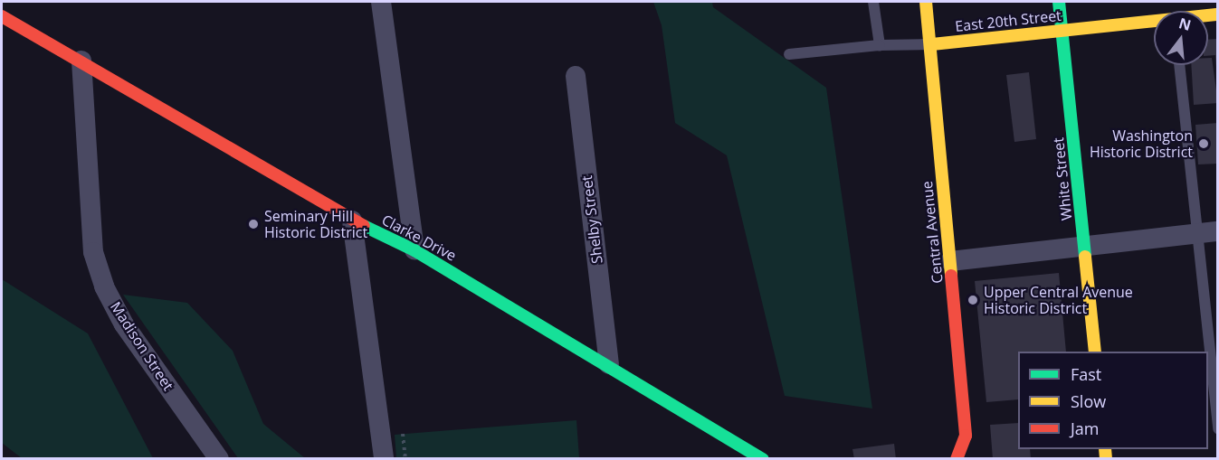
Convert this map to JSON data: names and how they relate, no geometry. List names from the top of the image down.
{
  "streets": {
    "street": [
      "East 20th Street",
      "White Street",
      "Shelby Street",
      "Central Avenue",
      "Clarke Drive",
      "Madison Street"
    ]
  },
  "crossings": [
    ["East 20th Street", "White Street"],
    ["East 20th Street", "Central Avenue"],
    ["Shelby Street", "Clarke Drive"],
    ["Clarke Drive", "Madison Street"]
  ],
  "places": ["Washington Historic District", "Seminary Hill Historic District", "Upper Central Avenue Historic District"],
  "legend": ["Fast", "Slow", "Jam"],
  "north": "top"
}
